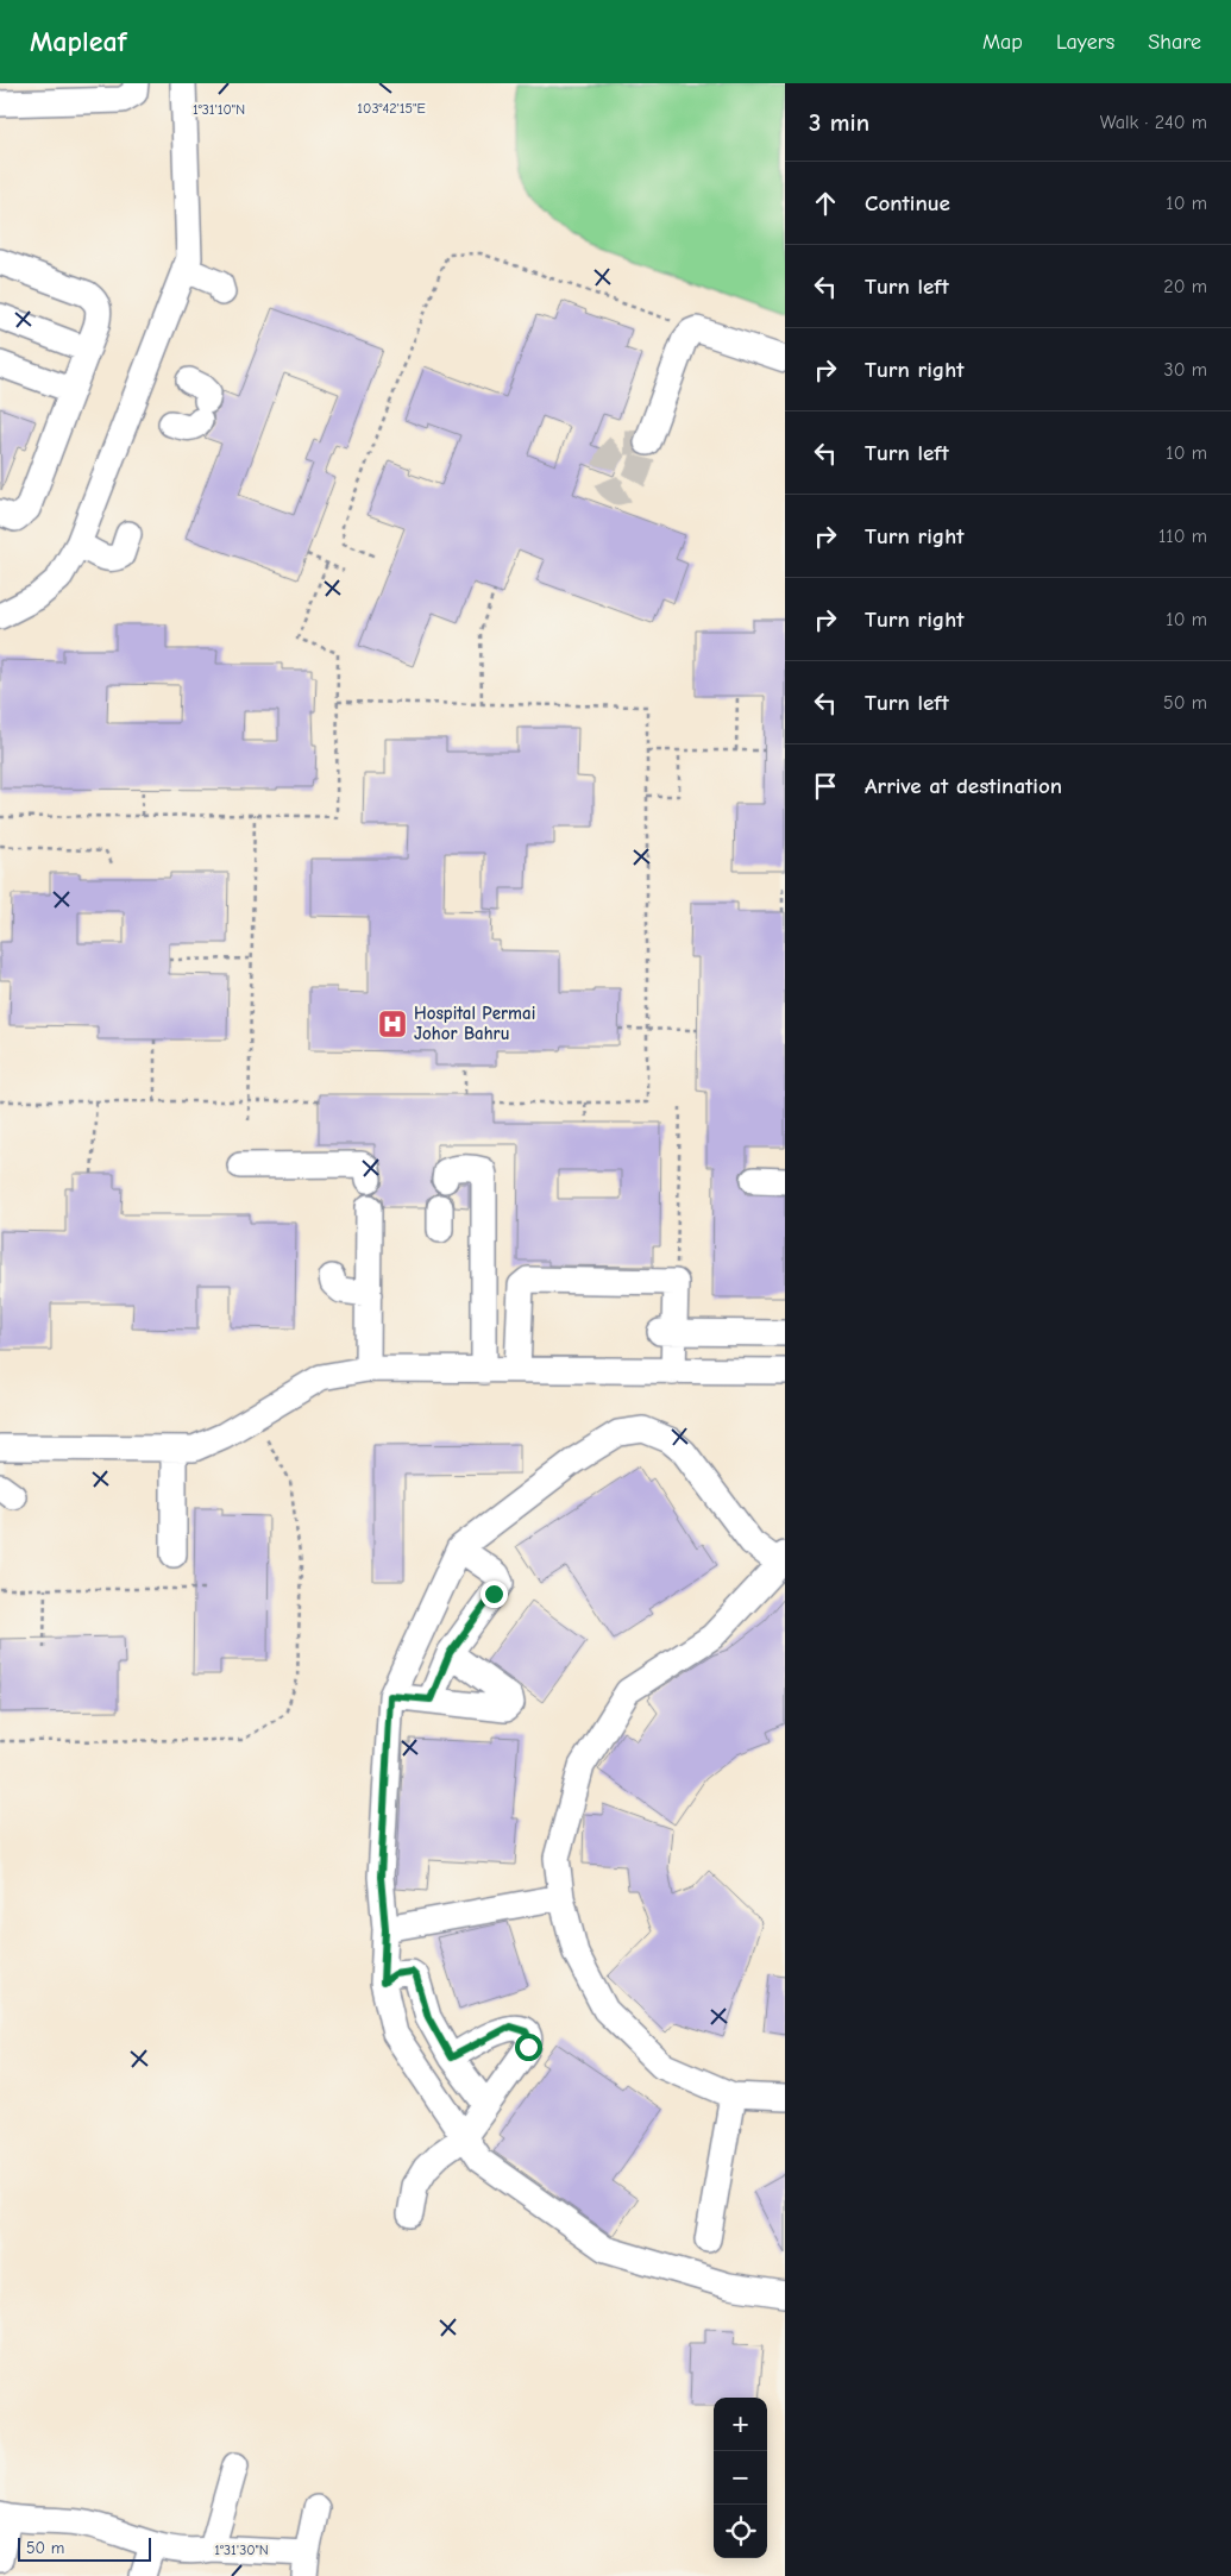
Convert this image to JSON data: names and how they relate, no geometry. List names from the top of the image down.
{
  "places": {
    "hospital": ["Hospital Permai Johor Bahru"]
  },
  "scale_bar": "50 m",
  "page": {
    "header": "Mapleaf",
    "nav": ["Map", "Layers", "Share"],
    "heading": ["3 min", "Walk · 240 m"],
    "list": [
      ["Continue", "10 m"],
      ["Turn left", "20 m"],
      ["Turn right", "30 m"],
      ["Turn left", "10 m"],
      ["Turn right", "110 m"],
      ["Turn right", "10 m"],
      ["Turn left", "50 m"],
      "Arrive at destination"
    ],
    "map_buttons": ["+", "−"],
    "scale": "50 m"
  },
  "coordinates": ["103°42'15\"E", "1°31'10\"N", "1°31'30\"N"]
}
